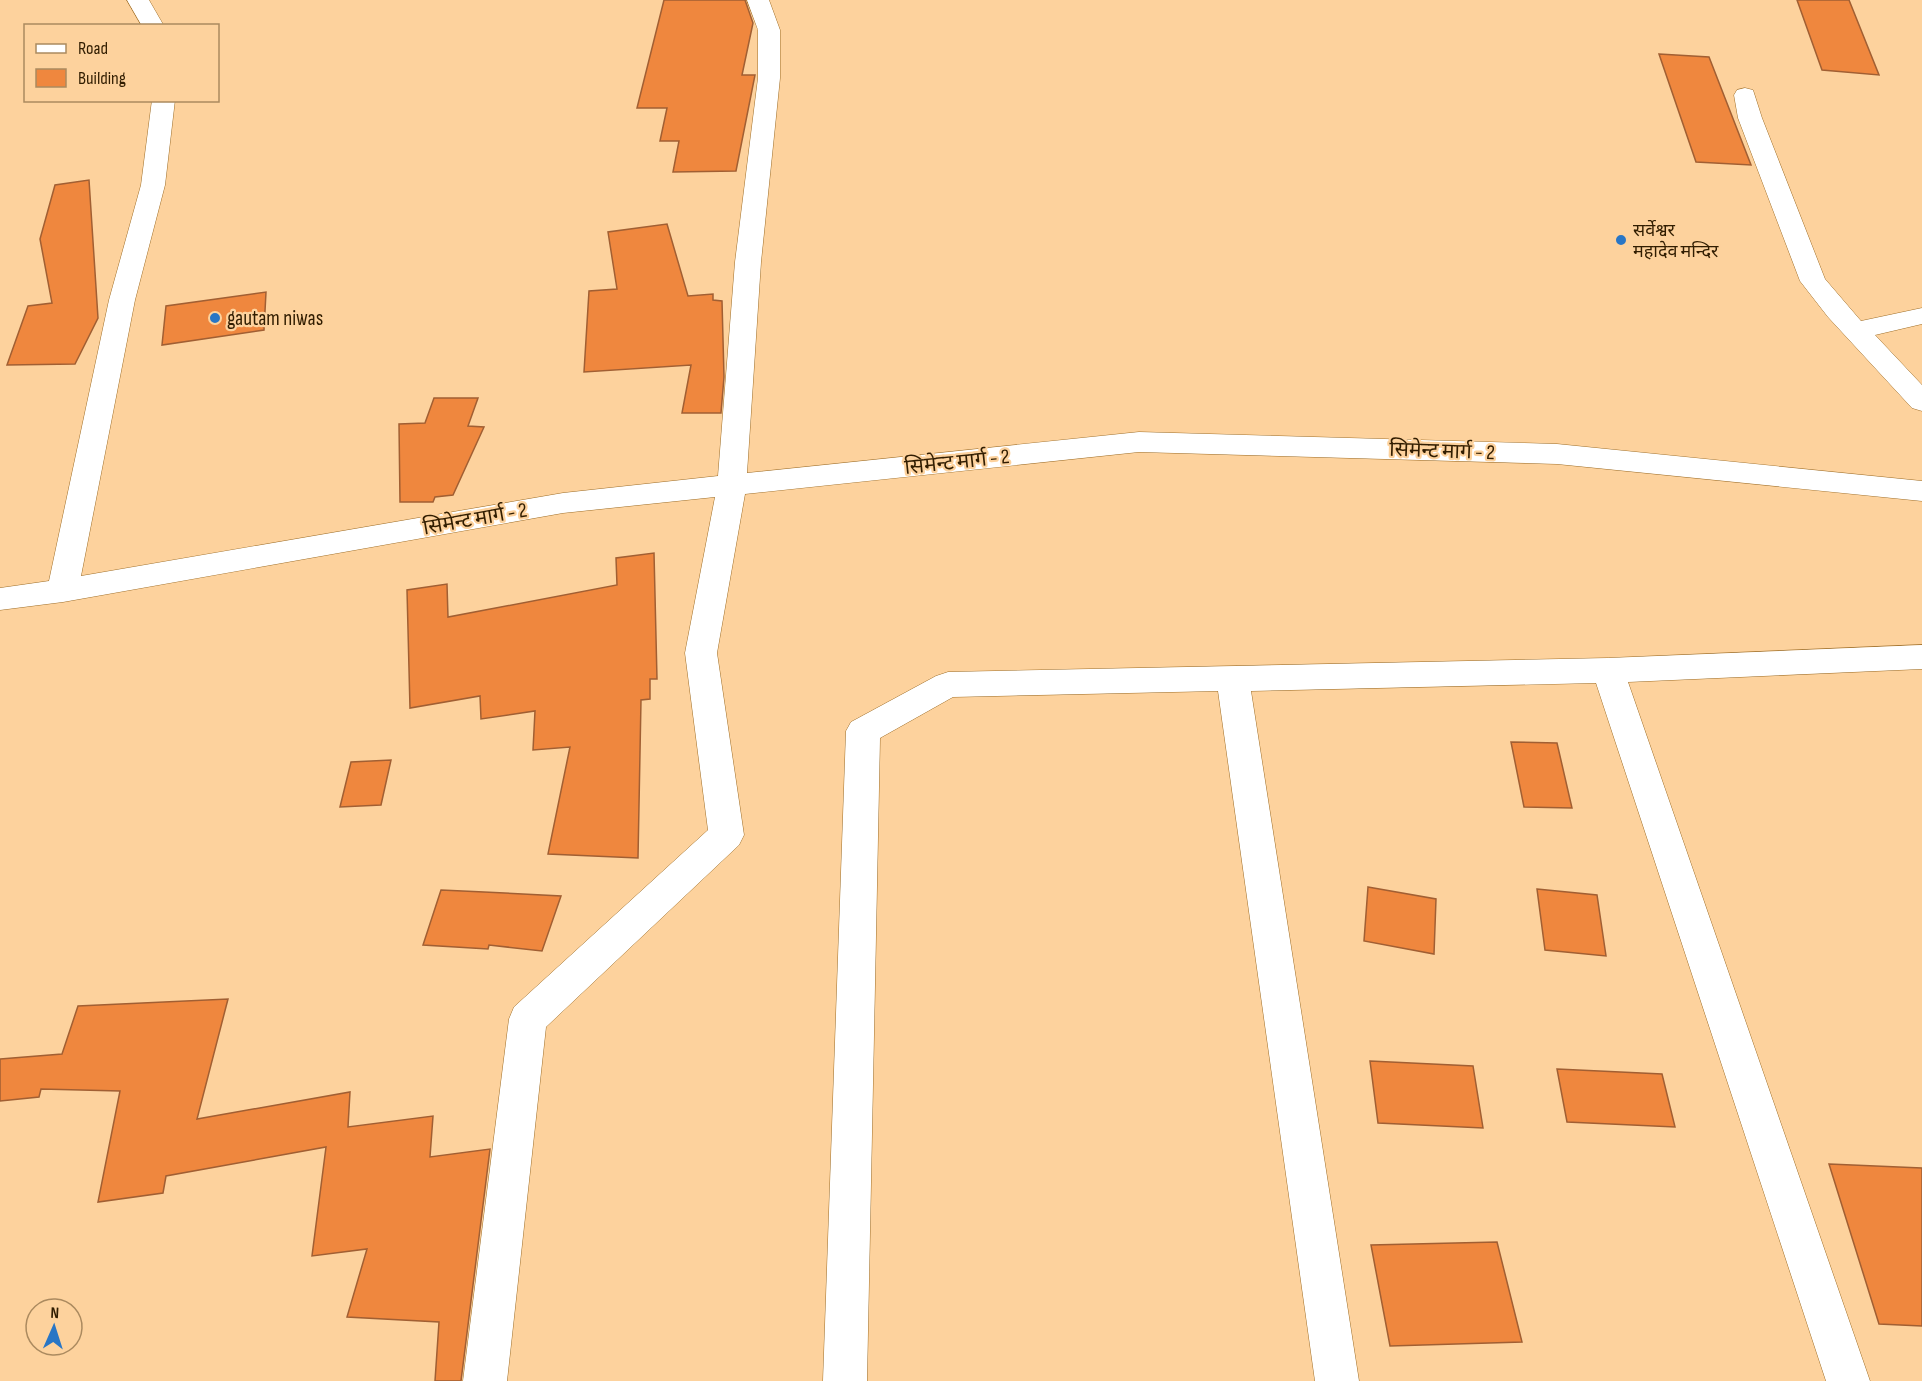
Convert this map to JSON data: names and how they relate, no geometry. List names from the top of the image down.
{
  "streets": {
    "street": ["सिमेन्ट मार्ग - 2"]
  },
  "places": ["सर्वेश्वर महादेव मन्दिर", "gautam niwas"],
  "legend": ["Road", "Building"],
  "north": "top"
}
